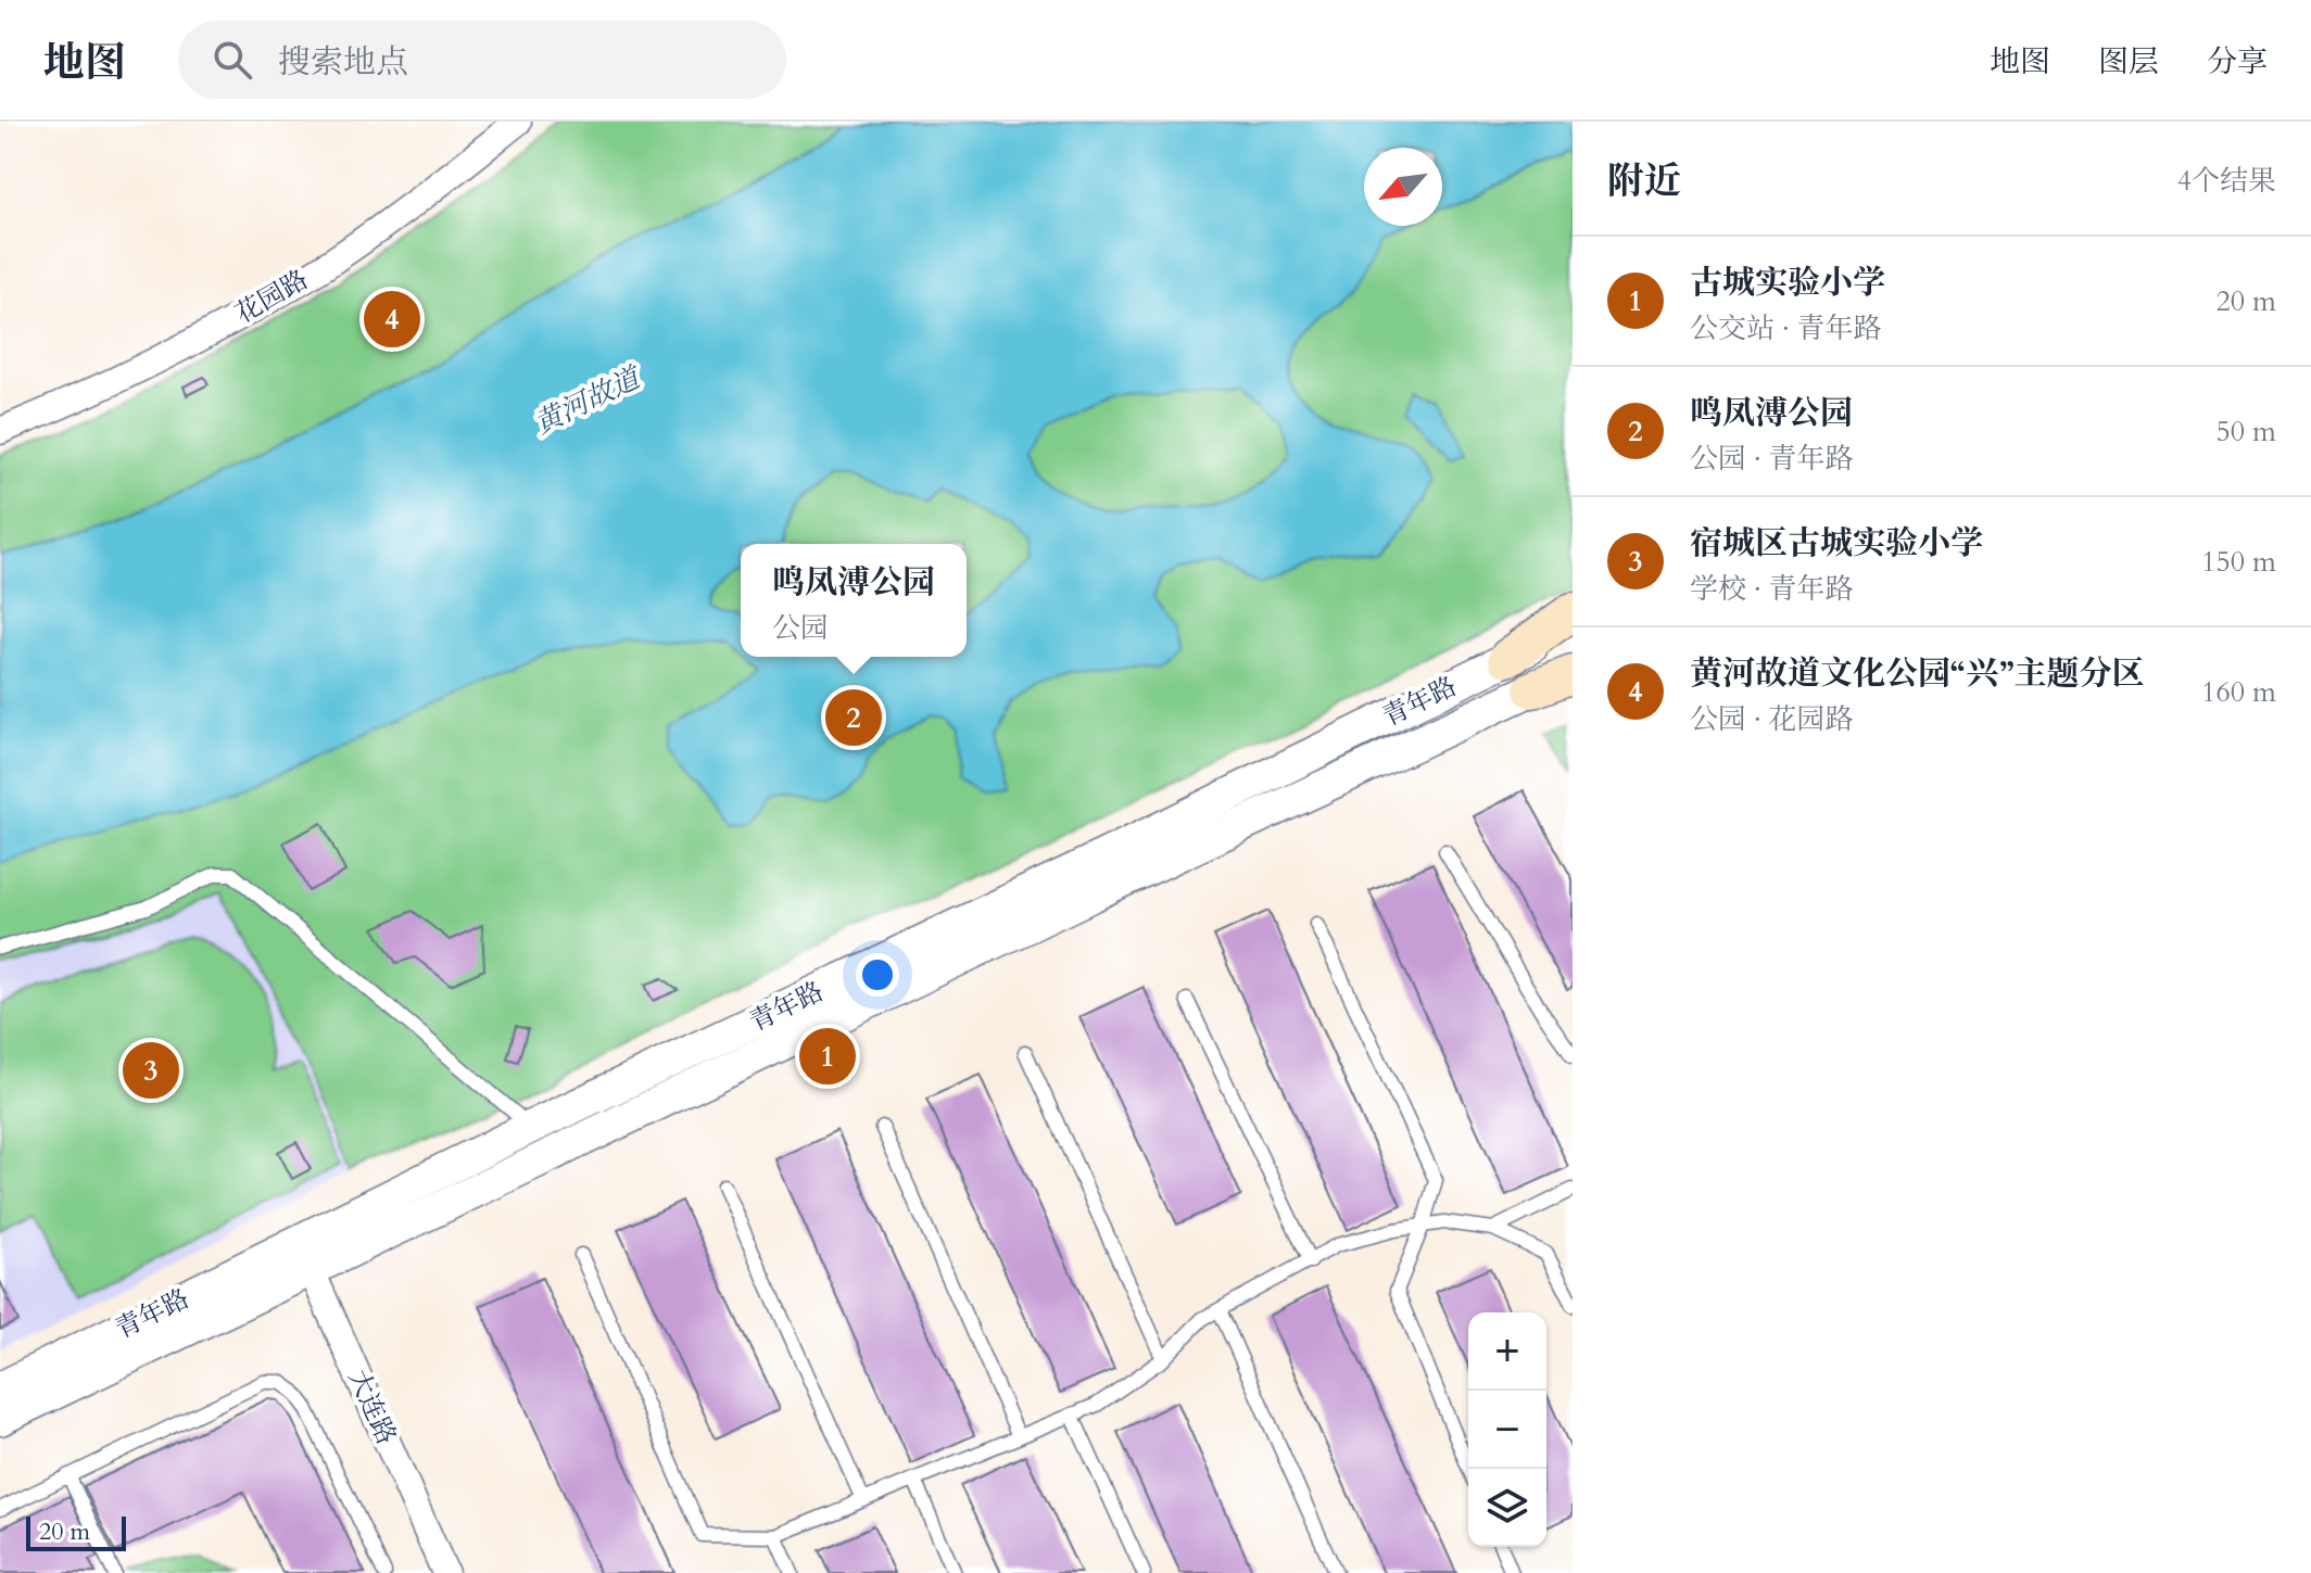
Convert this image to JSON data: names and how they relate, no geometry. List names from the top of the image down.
{
  "streets": {
    "street": ["花园路", "青年路", "大连路"]
  },
  "crossings": [
    ["青年路", "大连路"]
  ],
  "water": ["黄河故道"],
  "scale_bar": "20 m",
  "north": "bottom left",
  "page": {
    "header": "地图",
    "search": "搜索地点",
    "nav": ["地图", "图层", "分享"],
    "heading": ["附近", "4个结果"],
    "list": [
      {
        "mark": "1",
        "name": "古城实验小学",
        "note": "公交站 · 青年路",
        "value": "20 m"
      },
      {
        "mark": "2",
        "name": "鸣凤溥公园",
        "note": "公园 · 青年路",
        "value": "50 m"
      },
      {
        "mark": "3",
        "name": "宿城区古城实验小学",
        "note": "学校 · 青年路",
        "value": "150 m"
      },
      {
        "mark": "4",
        "name": "黄河故道文化公园“兴”主题分区",
        "note": "公园 · 花园路",
        "value": "160 m"
      }
    ],
    "pins": [
      "4",
      "2",
      "1",
      "3"
    ],
    "popup": ["鸣凤溥公园", "公园"],
    "map_buttons": ["+", "−"],
    "scale": "20 m"
  }
}
